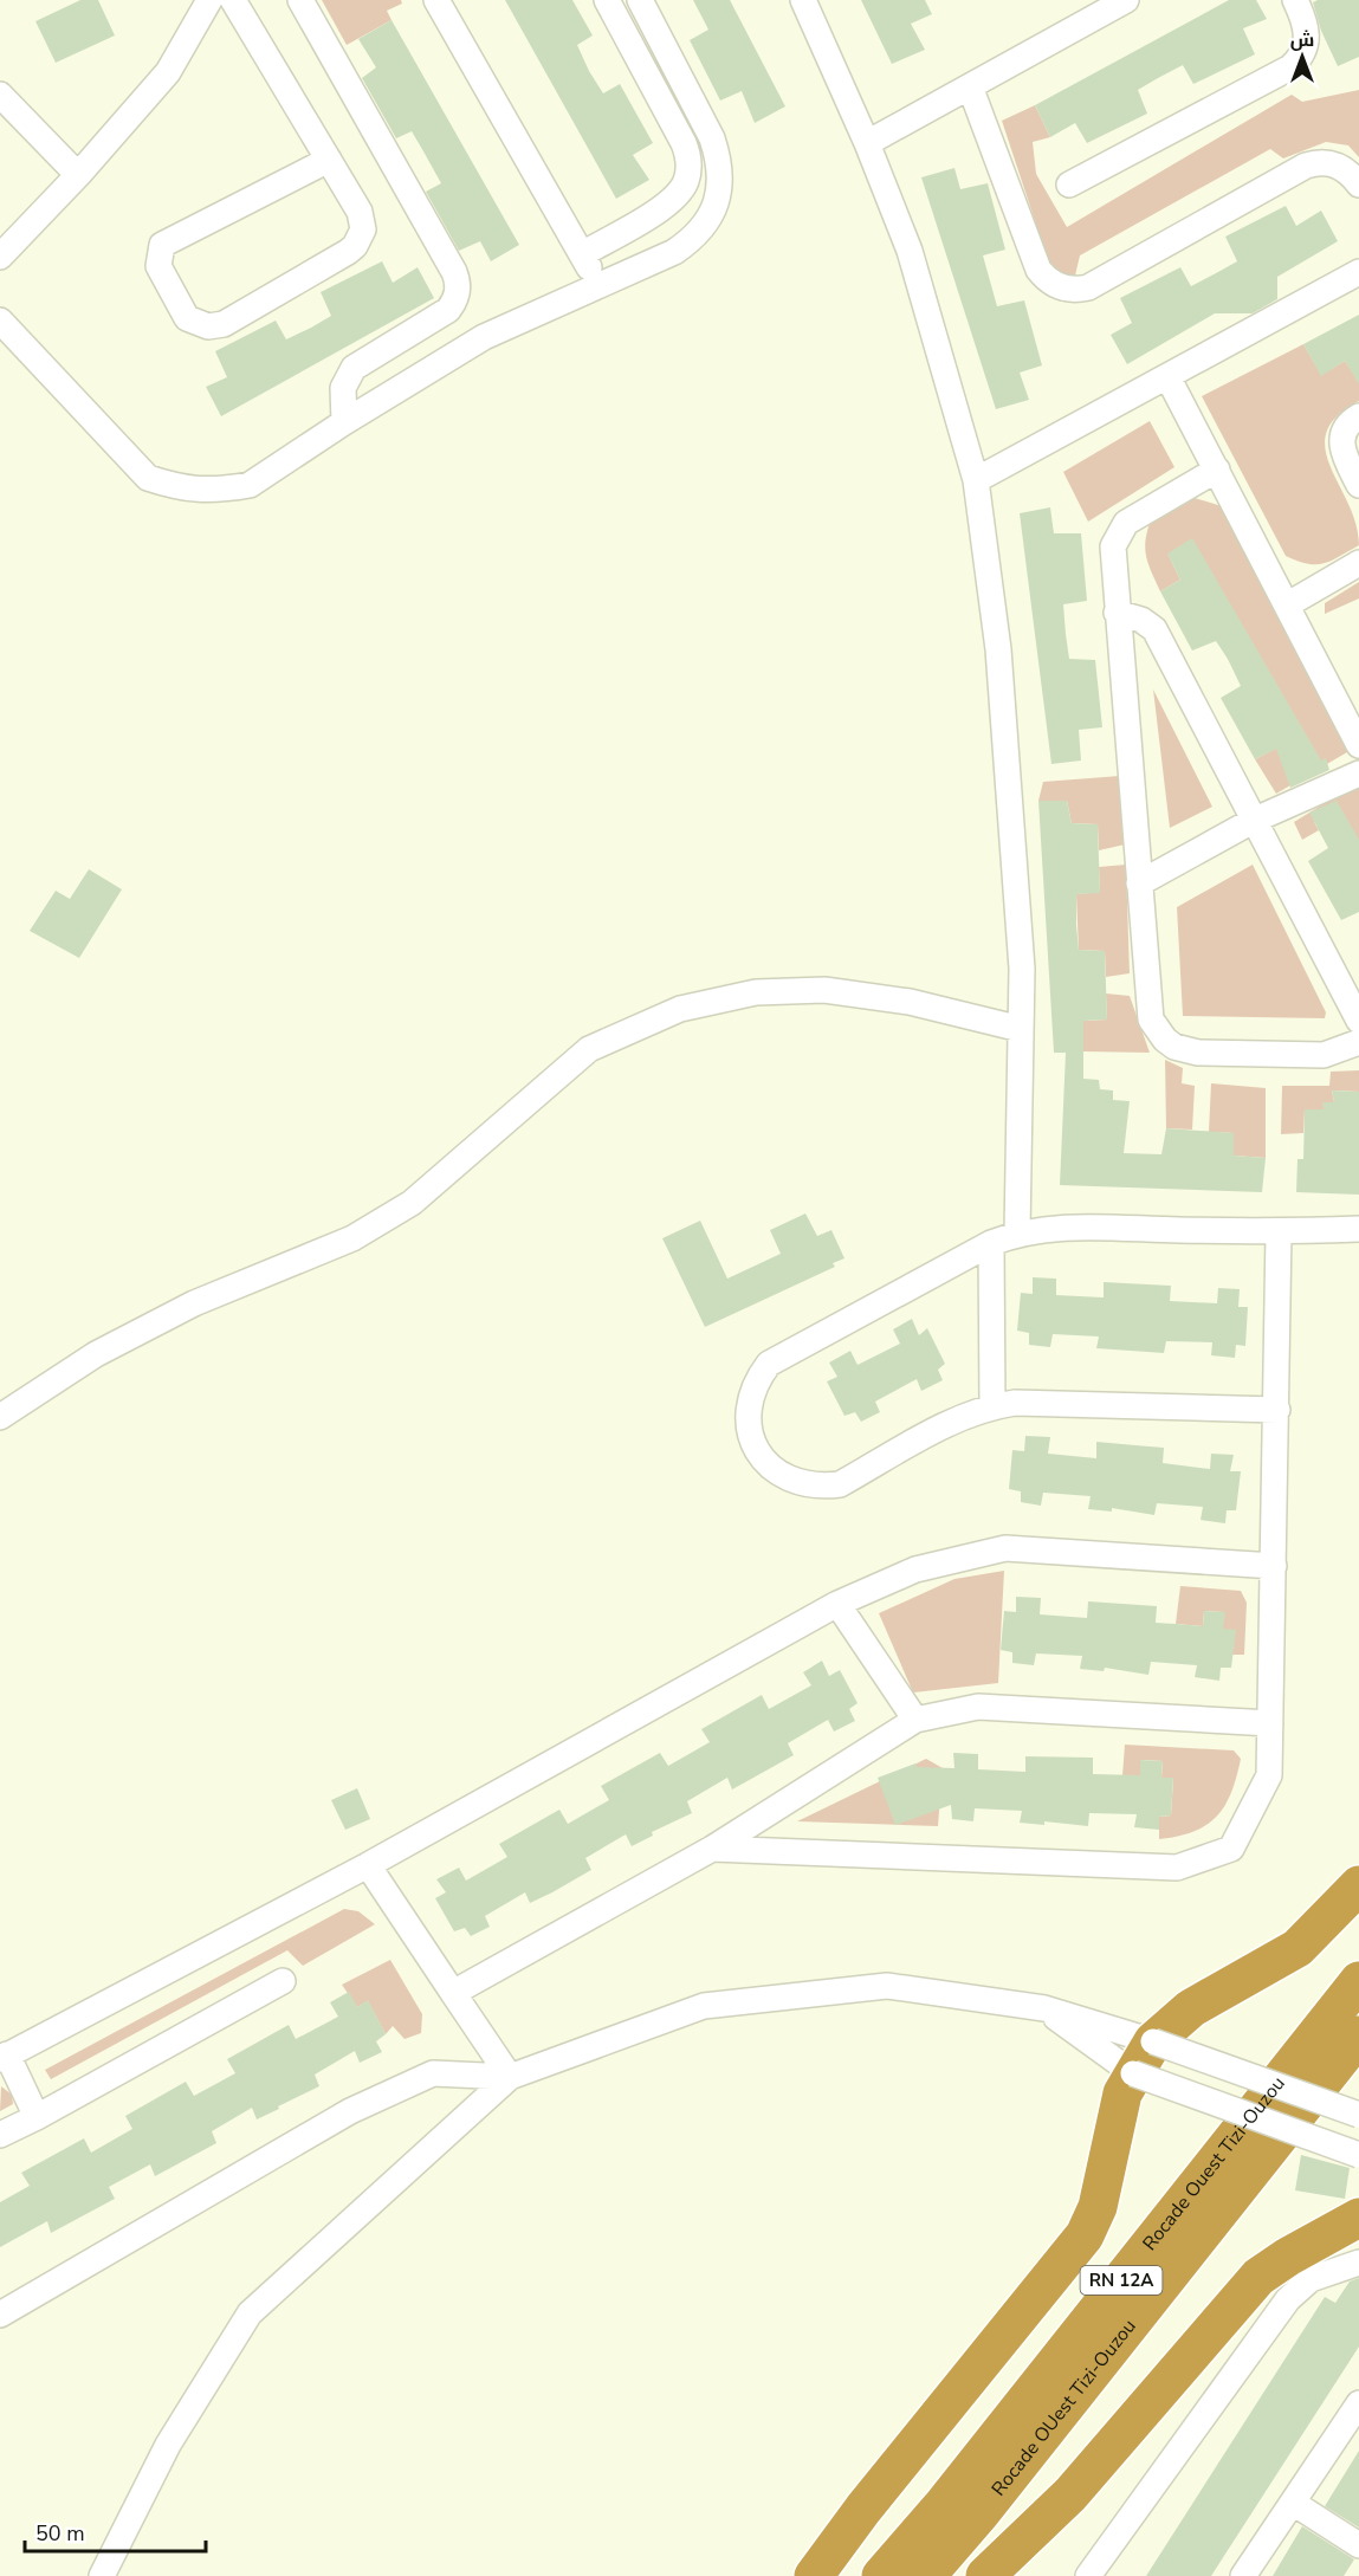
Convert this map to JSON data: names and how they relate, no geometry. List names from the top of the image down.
{
  "streets": {
    "highway": ["Rocade Ouest Tizi-Ouzou", "RN 12A", "Rocade OUest Tizi-Ouzou"]
  },
  "scale_bar": "50 m",
  "north": "top"
}
